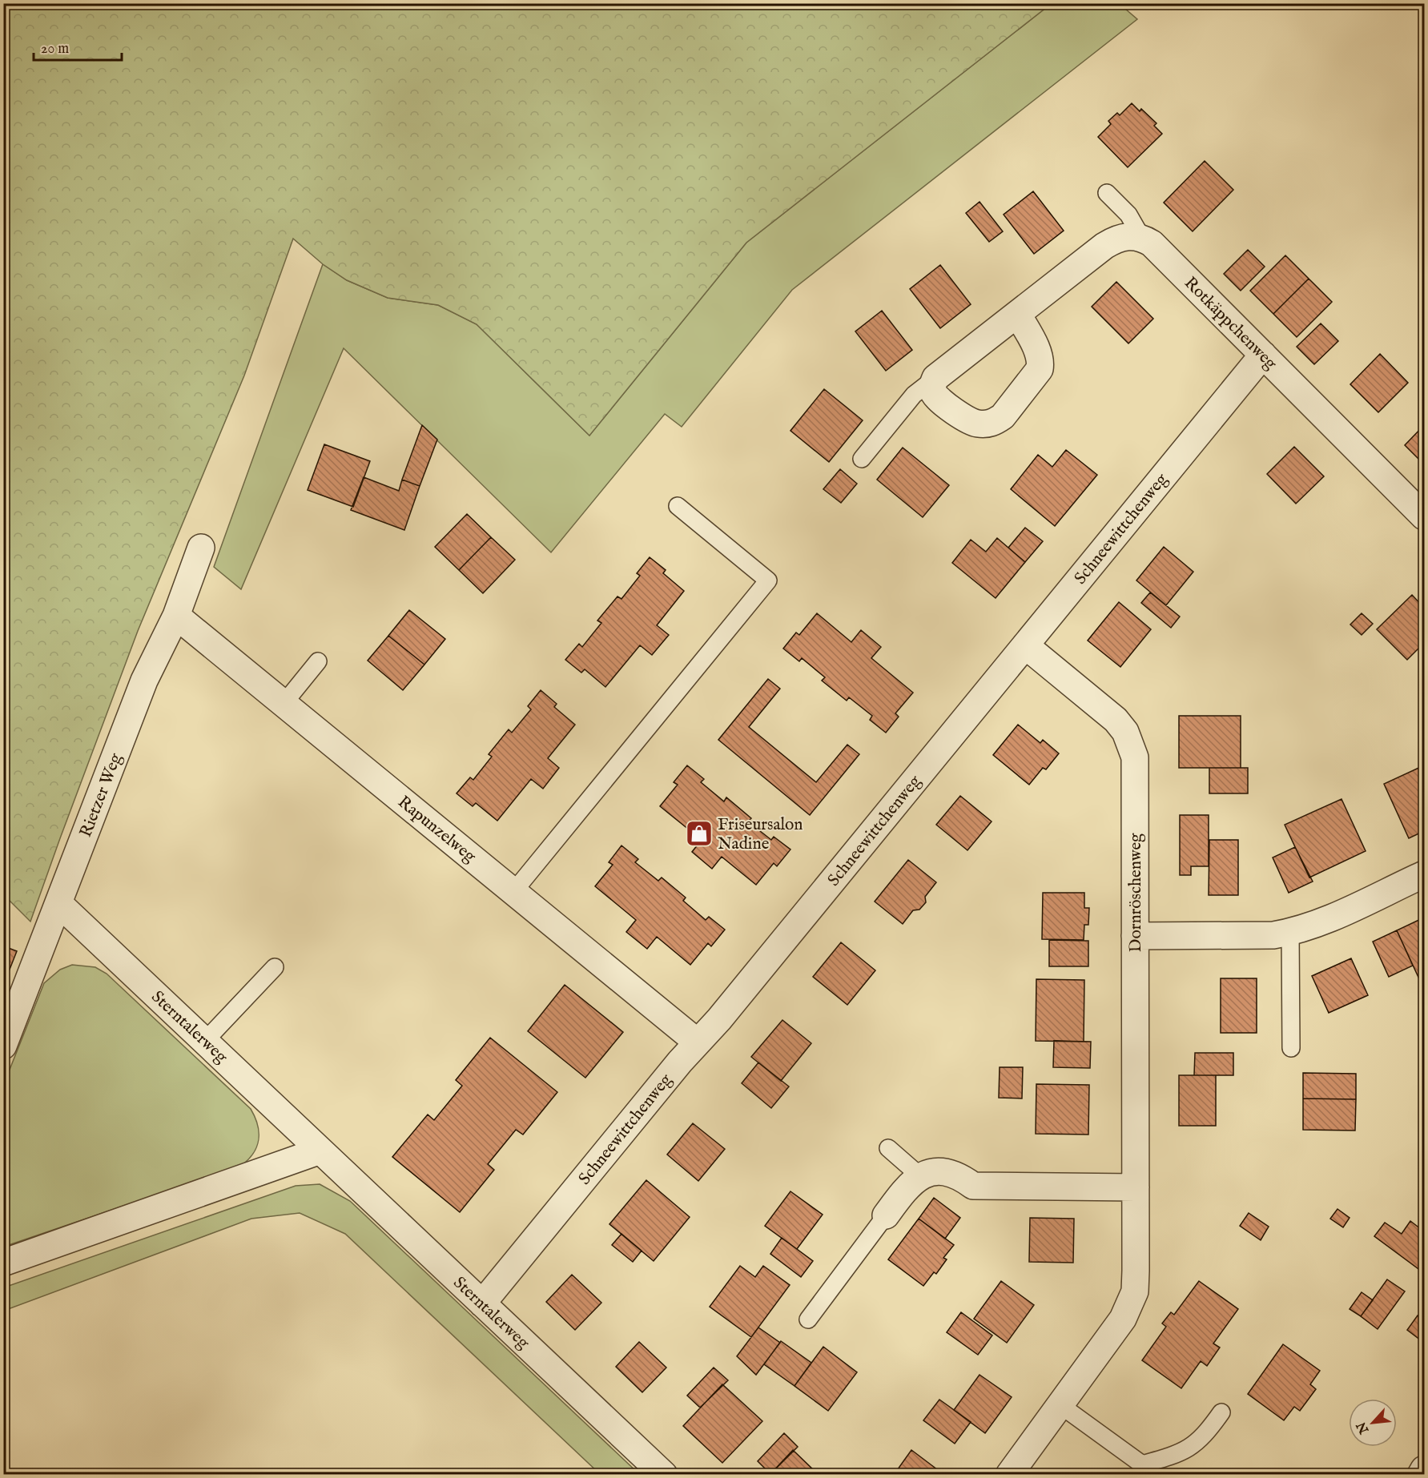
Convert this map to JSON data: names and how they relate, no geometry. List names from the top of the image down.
{
  "streets": {
    "street": [
      "Rotkäppchenweg",
      "Schneewittchenweg",
      "Rietzer Weg",
      "Rapunzelweg",
      "Dornröschenweg",
      "Sterntalerweg"
    ]
  },
  "crossings": [
    ["Rotkäppchenweg", "Schneewittchenweg"],
    ["Schneewittchenweg", "Rapunzelweg"],
    ["Schneewittchenweg", "Dornröschenweg"],
    ["Schneewittchenweg", "Sterntalerweg"],
    ["Rietzer Weg", "Rapunzelweg"],
    ["Rietzer Weg", "Sterntalerweg"]
  ],
  "places": {
    "shop": ["Friseursalon Nadine"]
  },
  "scale_bar": "20 m",
  "north": "bottom left"
}
